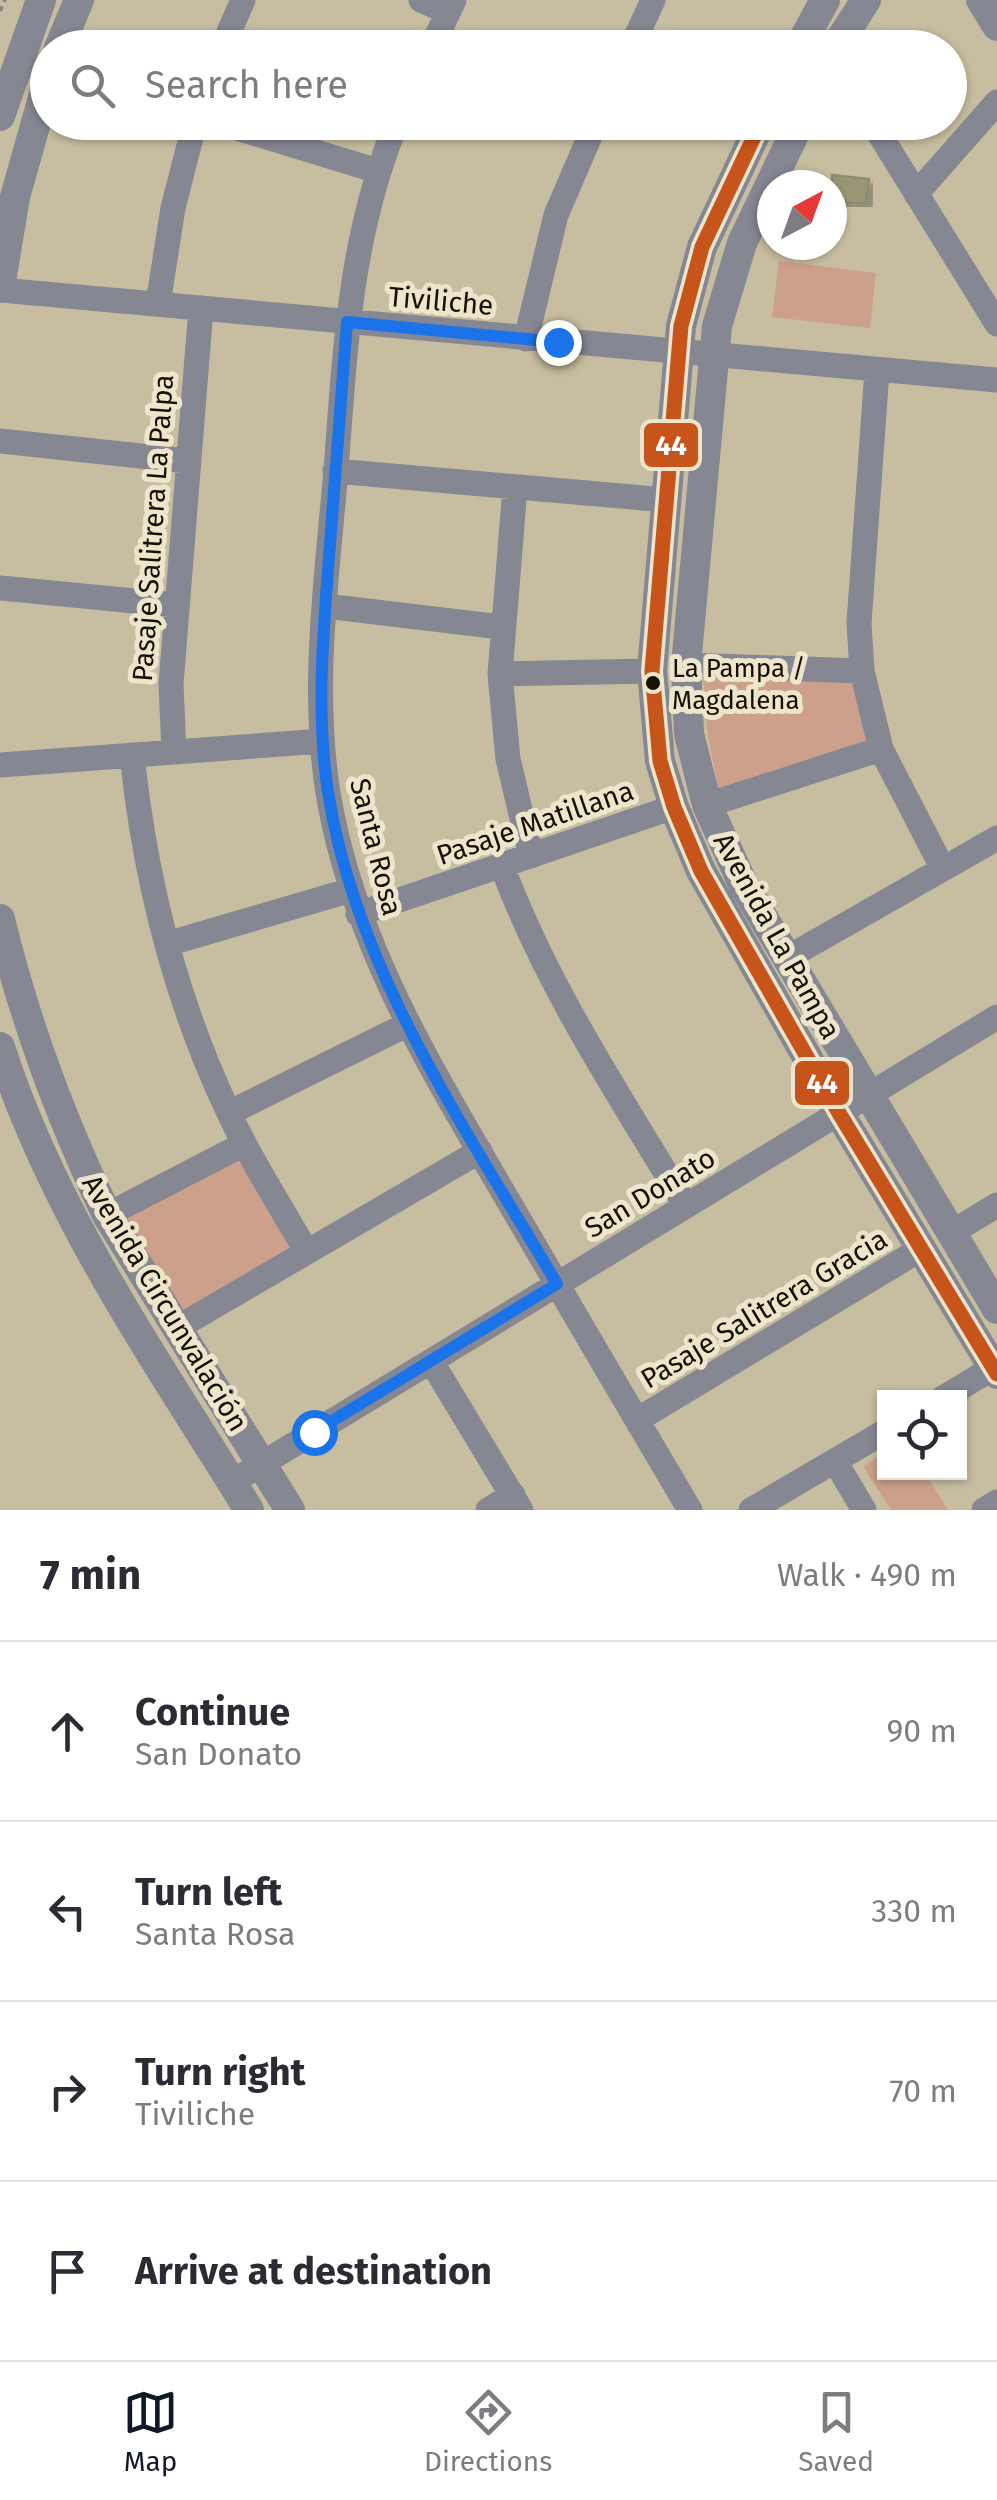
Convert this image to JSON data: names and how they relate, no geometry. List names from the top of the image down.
{
  "streets": {
    "street": [
      "Tiviliche",
      "Pasaje Salitrera La Palpa",
      "Pasaje Matillana",
      "Santa Rosa",
      "Avenida La Pampa",
      "San Donato",
      "Avenida Circunvalación",
      "Pasaje Salitrera Gracia"
    ]
  },
  "crossings": [
    ["Tiviliche", "Pasaje Salitrera La Palpa"],
    ["Tiviliche", "Santa Rosa"],
    ["Tiviliche", "Avenida La Pampa"],
    ["Pasaje Matillana", "Santa Rosa"],
    ["Pasaje Matillana", "Avenida La Pampa"],
    ["Santa Rosa", "San Donato"],
    ["Santa Rosa", "Pasaje Salitrera Gracia"],
    ["Avenida La Pampa", "San Donato"],
    ["Avenida La Pampa", "Pasaje Salitrera Gracia"],
    ["San Donato", "Avenida Circunvalación"]
  ],
  "places": ["La Pampa / Magdalena"],
  "lines": ["transit line 44"],
  "north": "top right",
  "page": {
    "search": "Search here",
    "heading": ["7 min", "Walk · 490 m"],
    "list": [
      ["Continue", "San Donato", "90 m"],
      ["Turn left", "Santa Rosa", "330 m"],
      ["Turn right", "Tiviliche", "70 m"],
      "Arrive at destination"
    ],
    "nav": ["Map", "Directions", "Saved"]
  }
}
